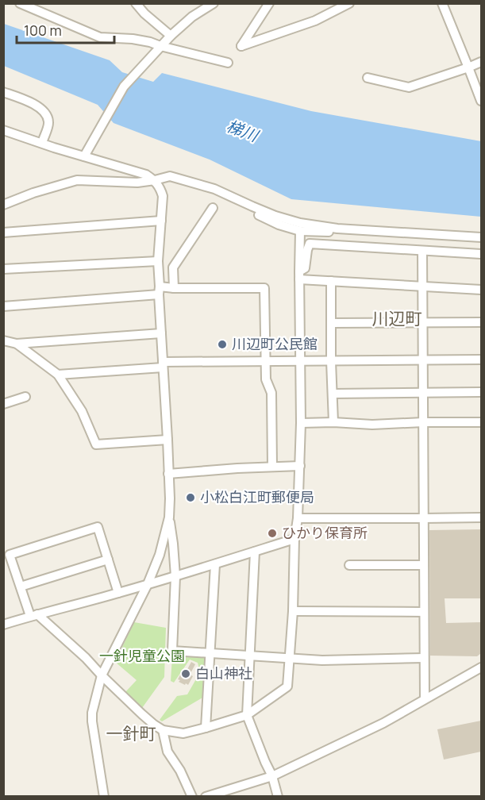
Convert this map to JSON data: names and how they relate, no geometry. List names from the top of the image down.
{
  "districts": ["川辺町", "一針町"],
  "water": ["梯川"],
  "parks": ["一針児童公園"],
  "places": [
    "川辺町公民館",
    "小松白江町郵便局",
    "ひかり保育所",
    "白山神社"
  ],
  "scale_bar": "100 m"
}
